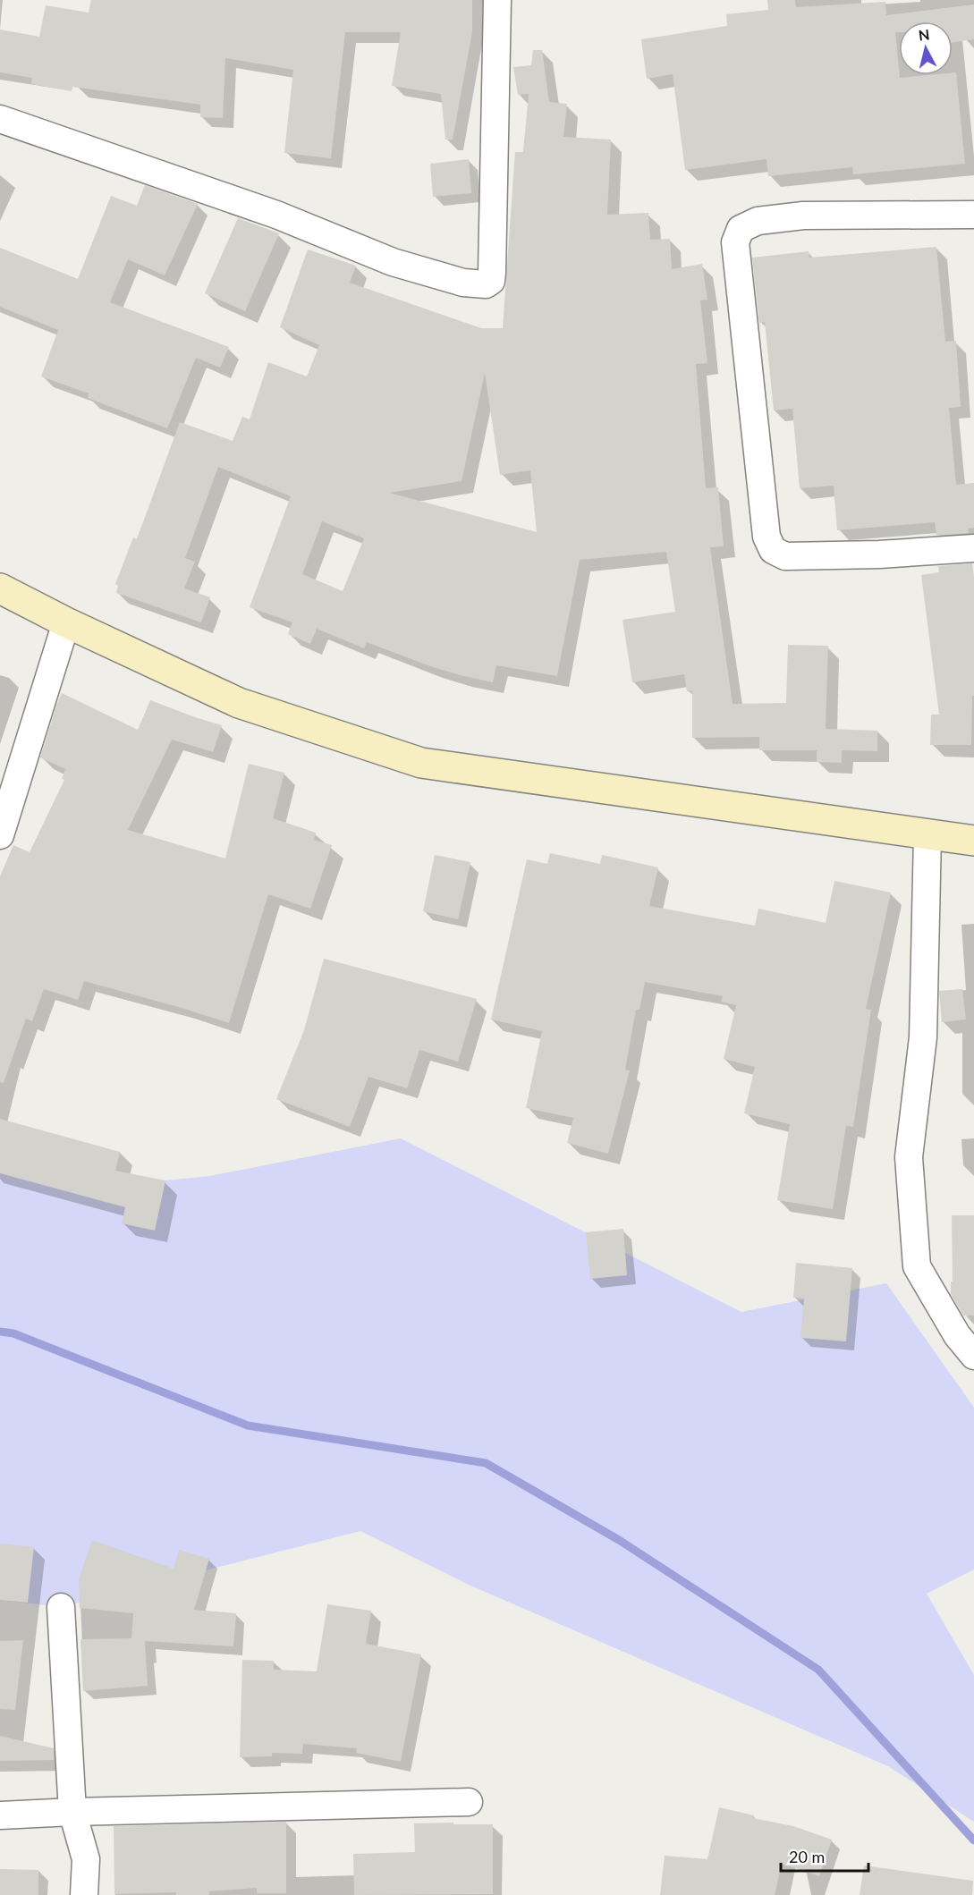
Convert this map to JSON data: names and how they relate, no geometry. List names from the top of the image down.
{
  "scale_bar": "20 m",
  "north": "top"
}
